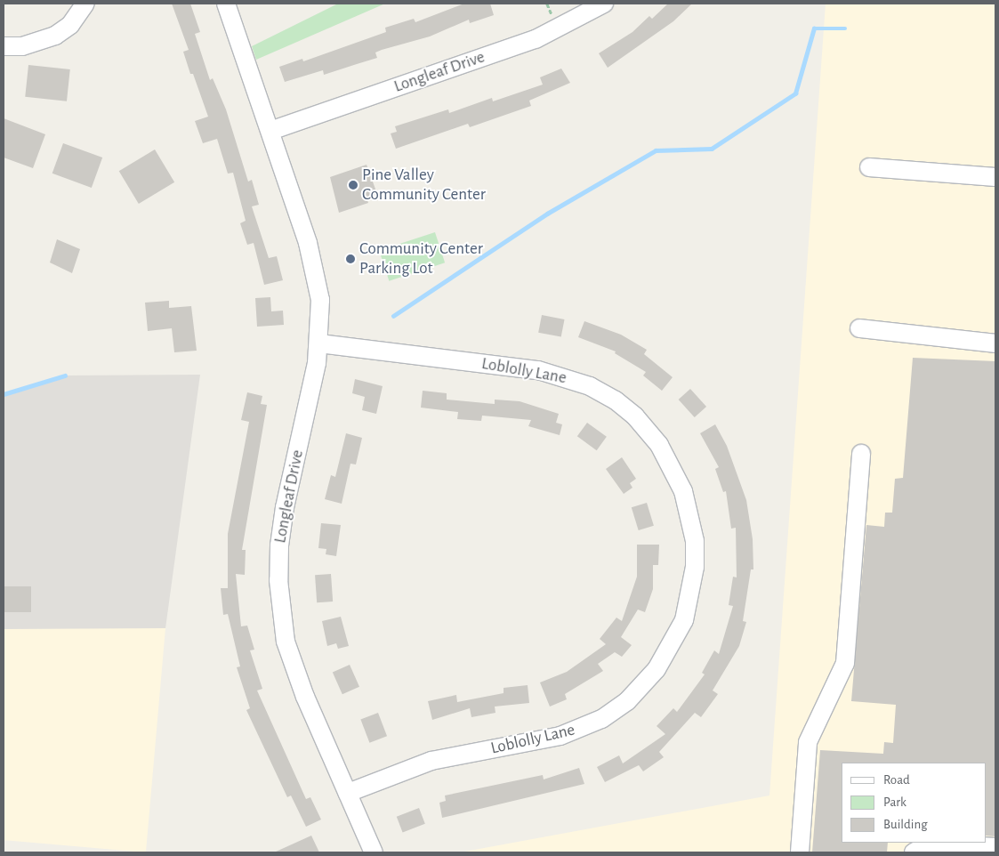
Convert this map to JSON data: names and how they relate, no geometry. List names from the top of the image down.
{
  "streets": {
    "street": ["Longleaf Drive", "Loblolly Lane"]
  },
  "crossings": [
    ["Longleaf Drive", "Loblolly Lane"]
  ],
  "places": ["Pine Valley Community Center", "Community Center Parking Lot"],
  "legend": ["Road", "Park", "Building"]
}
